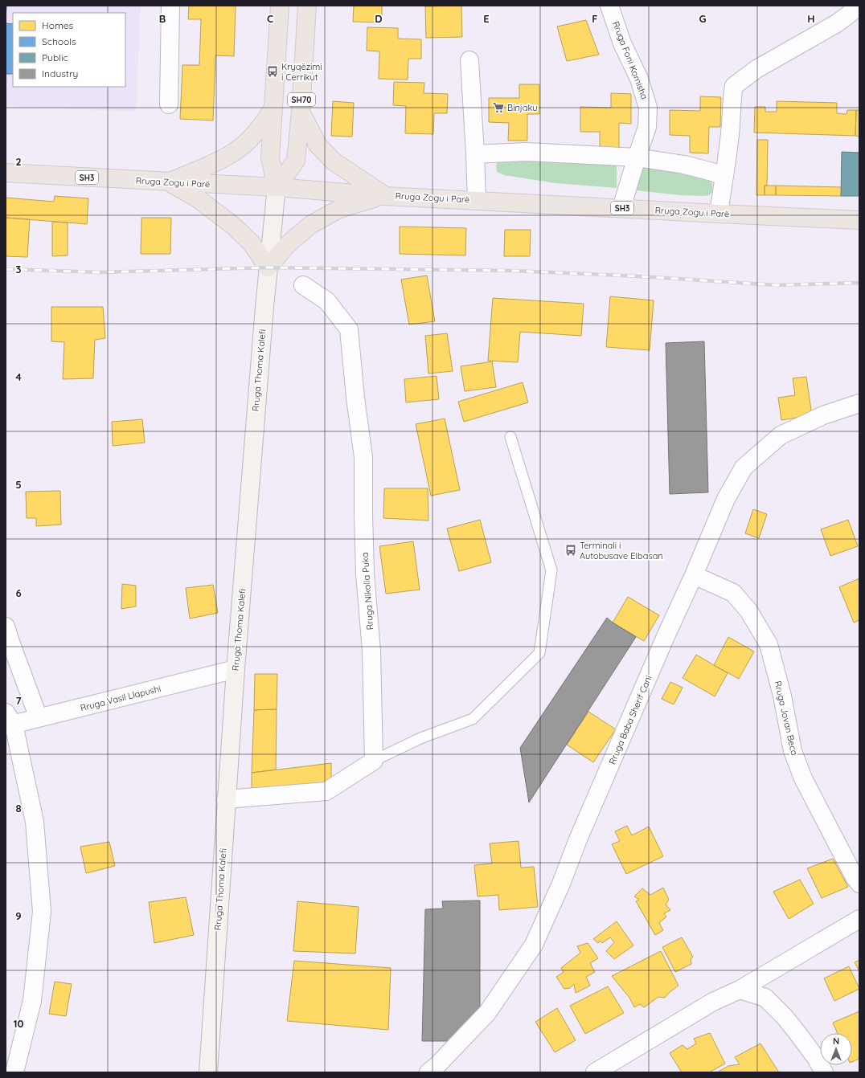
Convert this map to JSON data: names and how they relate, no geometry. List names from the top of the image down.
{
  "streets": {
    "main road": [
      "SH70",
      "SH3",
      "Rruga Zogu i Parë",
      "Rruga Thoma Kalefi"
    ],
    "street": [
      "Rruga Foni Komisha",
      "Rruga Nikolla Puka",
      "Rruga Vasil Llapushi",
      "Rruga Jovan Beca",
      "Rruga Baba Sherif Cani"
    ]
  },
  "crossings": [
    ["Rruga Foni Komisha", "Rruga Zogu i Parë"],
    ["Rruga Zogu i Parë", "Rruga Thoma Kalefi"],
    ["Rruga Thoma Kalefi", "Rruga Vasil Llapushi"],
    ["Rruga Jovan Beca", "Rruga Baba Sherif Cani"]
  ],
  "places": {
    "bus stop": ["Kryqëzimi i Cerrikut", "Terminali i Autobusave Elbasan"],
    "supermarket": ["Binjaku"]
  },
  "legend": [
    "Homes",
    "Schools",
    "Public",
    "Industry"
  ],
  "north": "top",
  "grid": {
    "columns": [
      "B",
      "C",
      "D",
      "E",
      "F",
      "G",
      "H"
    ],
    "rows": [
      "2",
      "3",
      "4",
      "5",
      "6",
      "7",
      "8",
      "9",
      "10"
    ]
  }
}
